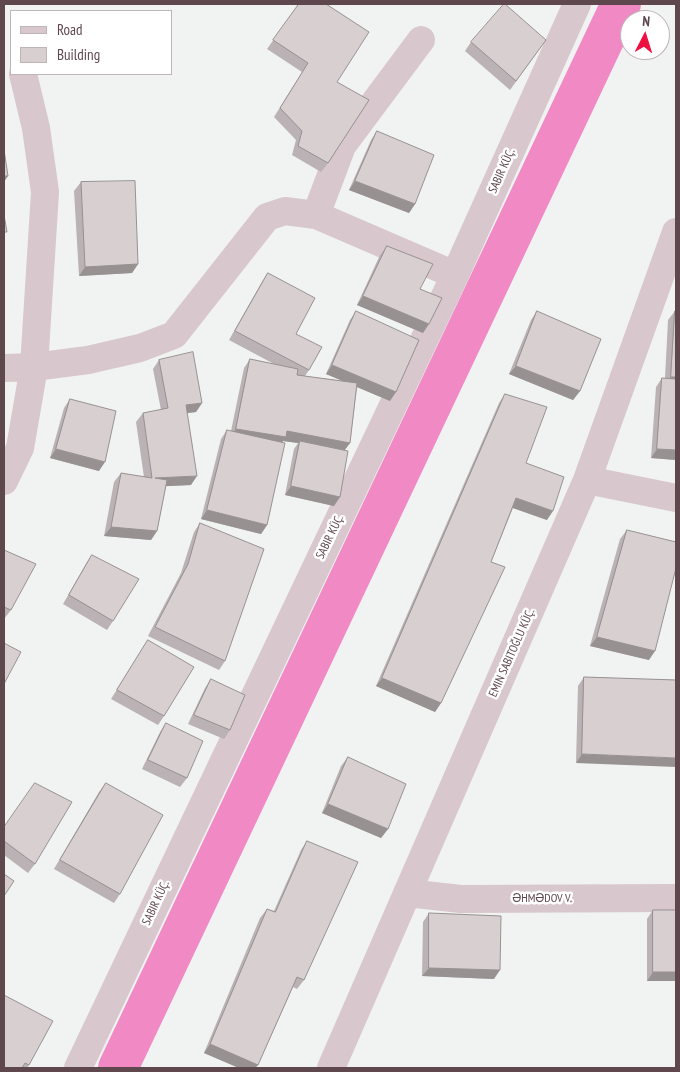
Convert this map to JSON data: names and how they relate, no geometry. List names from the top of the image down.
{
  "streets": {
    "street": ["SABIR KÜÇ.", "EMIN SABITOĞLU KÜÇ.", "ƏHMƏDOV V."]
  },
  "crossings": [
    ["EMIN SABITOĞLU KÜÇ.", "ƏHMƏDOV V."]
  ],
  "legend": ["Road", "Building"],
  "north": "top"
}
